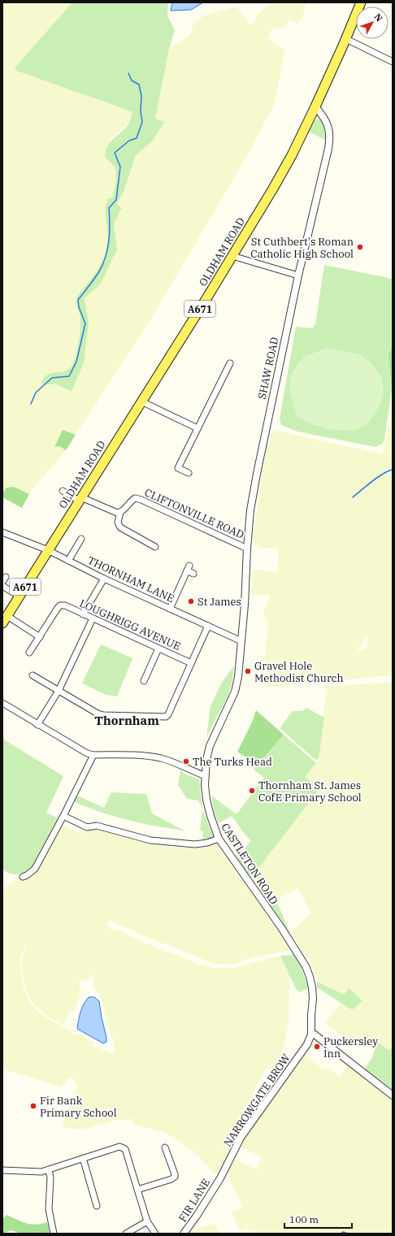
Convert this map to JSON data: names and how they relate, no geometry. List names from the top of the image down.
{
  "streets": {
    "main road": ["OLDHAM ROAD", "A671"],
    "street": [
      "SHAW ROAD",
      "CLIFTONVILLE ROAD",
      "THORNHAM LANE",
      "LOUGHRIGG AVENUE",
      "CASTLETON ROAD",
      "NARROWGATE BROW",
      "FIR LANE"
    ]
  },
  "crossings": [
    ["OLDHAM ROAD", "A671"],
    ["OLDHAM ROAD", "SHAW ROAD"],
    ["OLDHAM ROAD", "THORNHAM LANE"],
    ["A671", "THORNHAM LANE"],
    ["SHAW ROAD", "CLIFTONVILLE ROAD"],
    ["SHAW ROAD", "THORNHAM LANE"],
    ["SHAW ROAD", "CASTLETON ROAD"],
    ["THORNHAM LANE", "CASTLETON ROAD"],
    ["CASTLETON ROAD", "NARROWGATE BROW"],
    ["NARROWGATE BROW", "FIR LANE"]
  ],
  "districts": ["Thornham"],
  "places": [
    "St Cuthbert's Roman Catholic High School",
    "St James",
    "Gravel Hole Methodist Church",
    "The Turks Head",
    "Thornham St. James CofE Primary School",
    "Puckersley Inn",
    "Fir Bank Primary School"
  ],
  "scale_bar": "100 m",
  "north": "top right"
}
